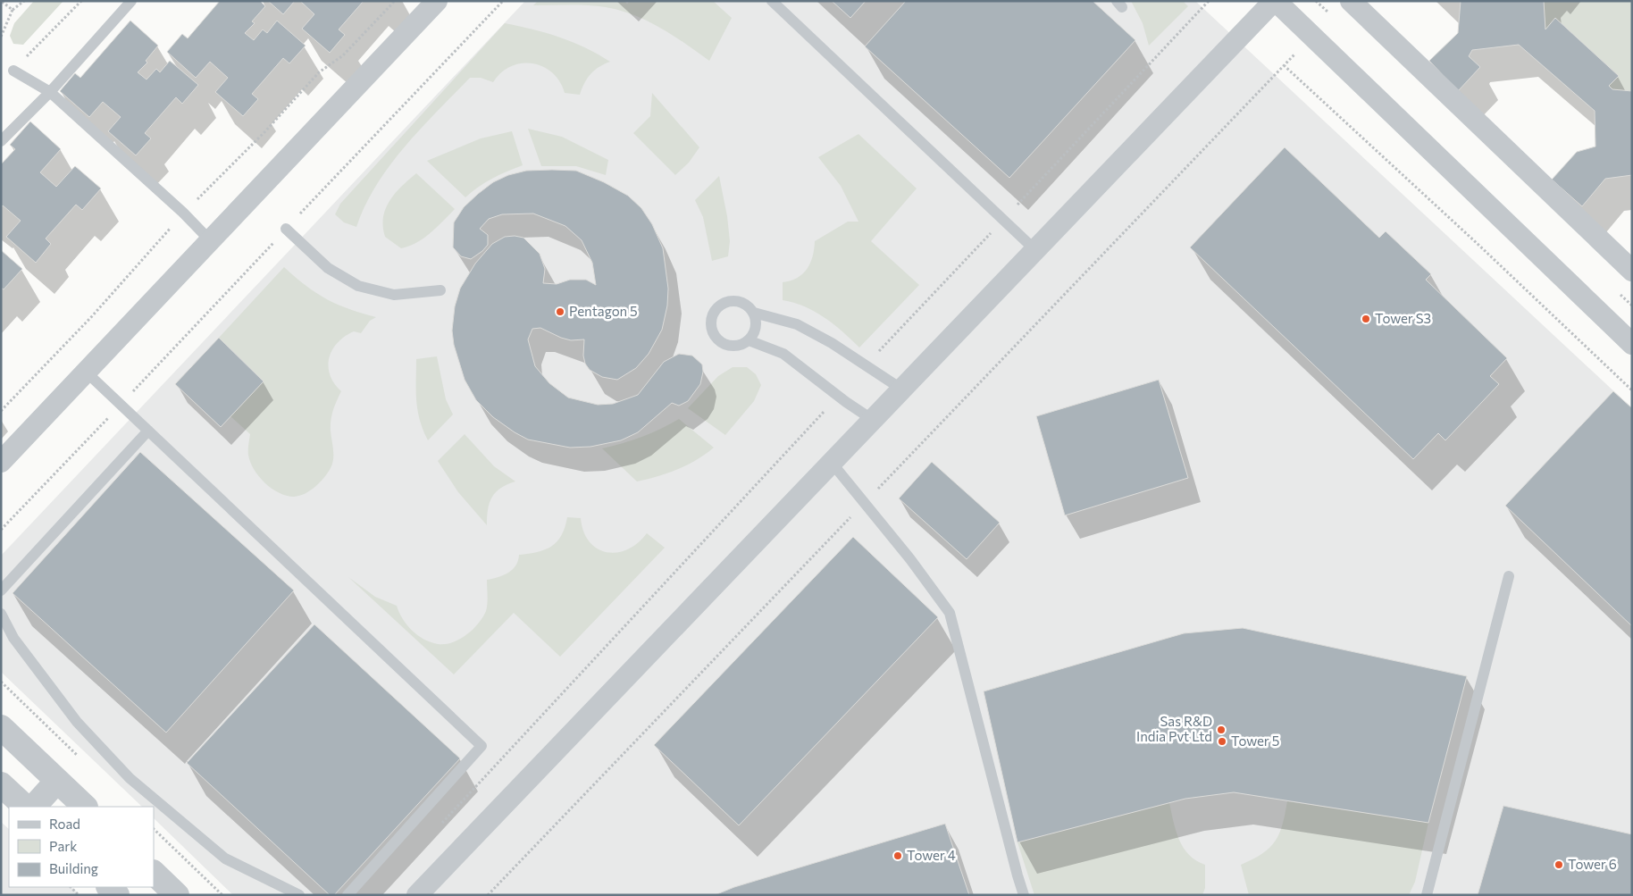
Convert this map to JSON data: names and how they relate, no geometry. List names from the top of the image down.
{
  "places": [
    "Pentagon 5",
    "Tower S3",
    "Sas R&D India Pvt Ltd",
    "Tower 5",
    "Tower 4",
    "Tower 6"
  ],
  "legend": ["Road", "Park", "Building"]
}
